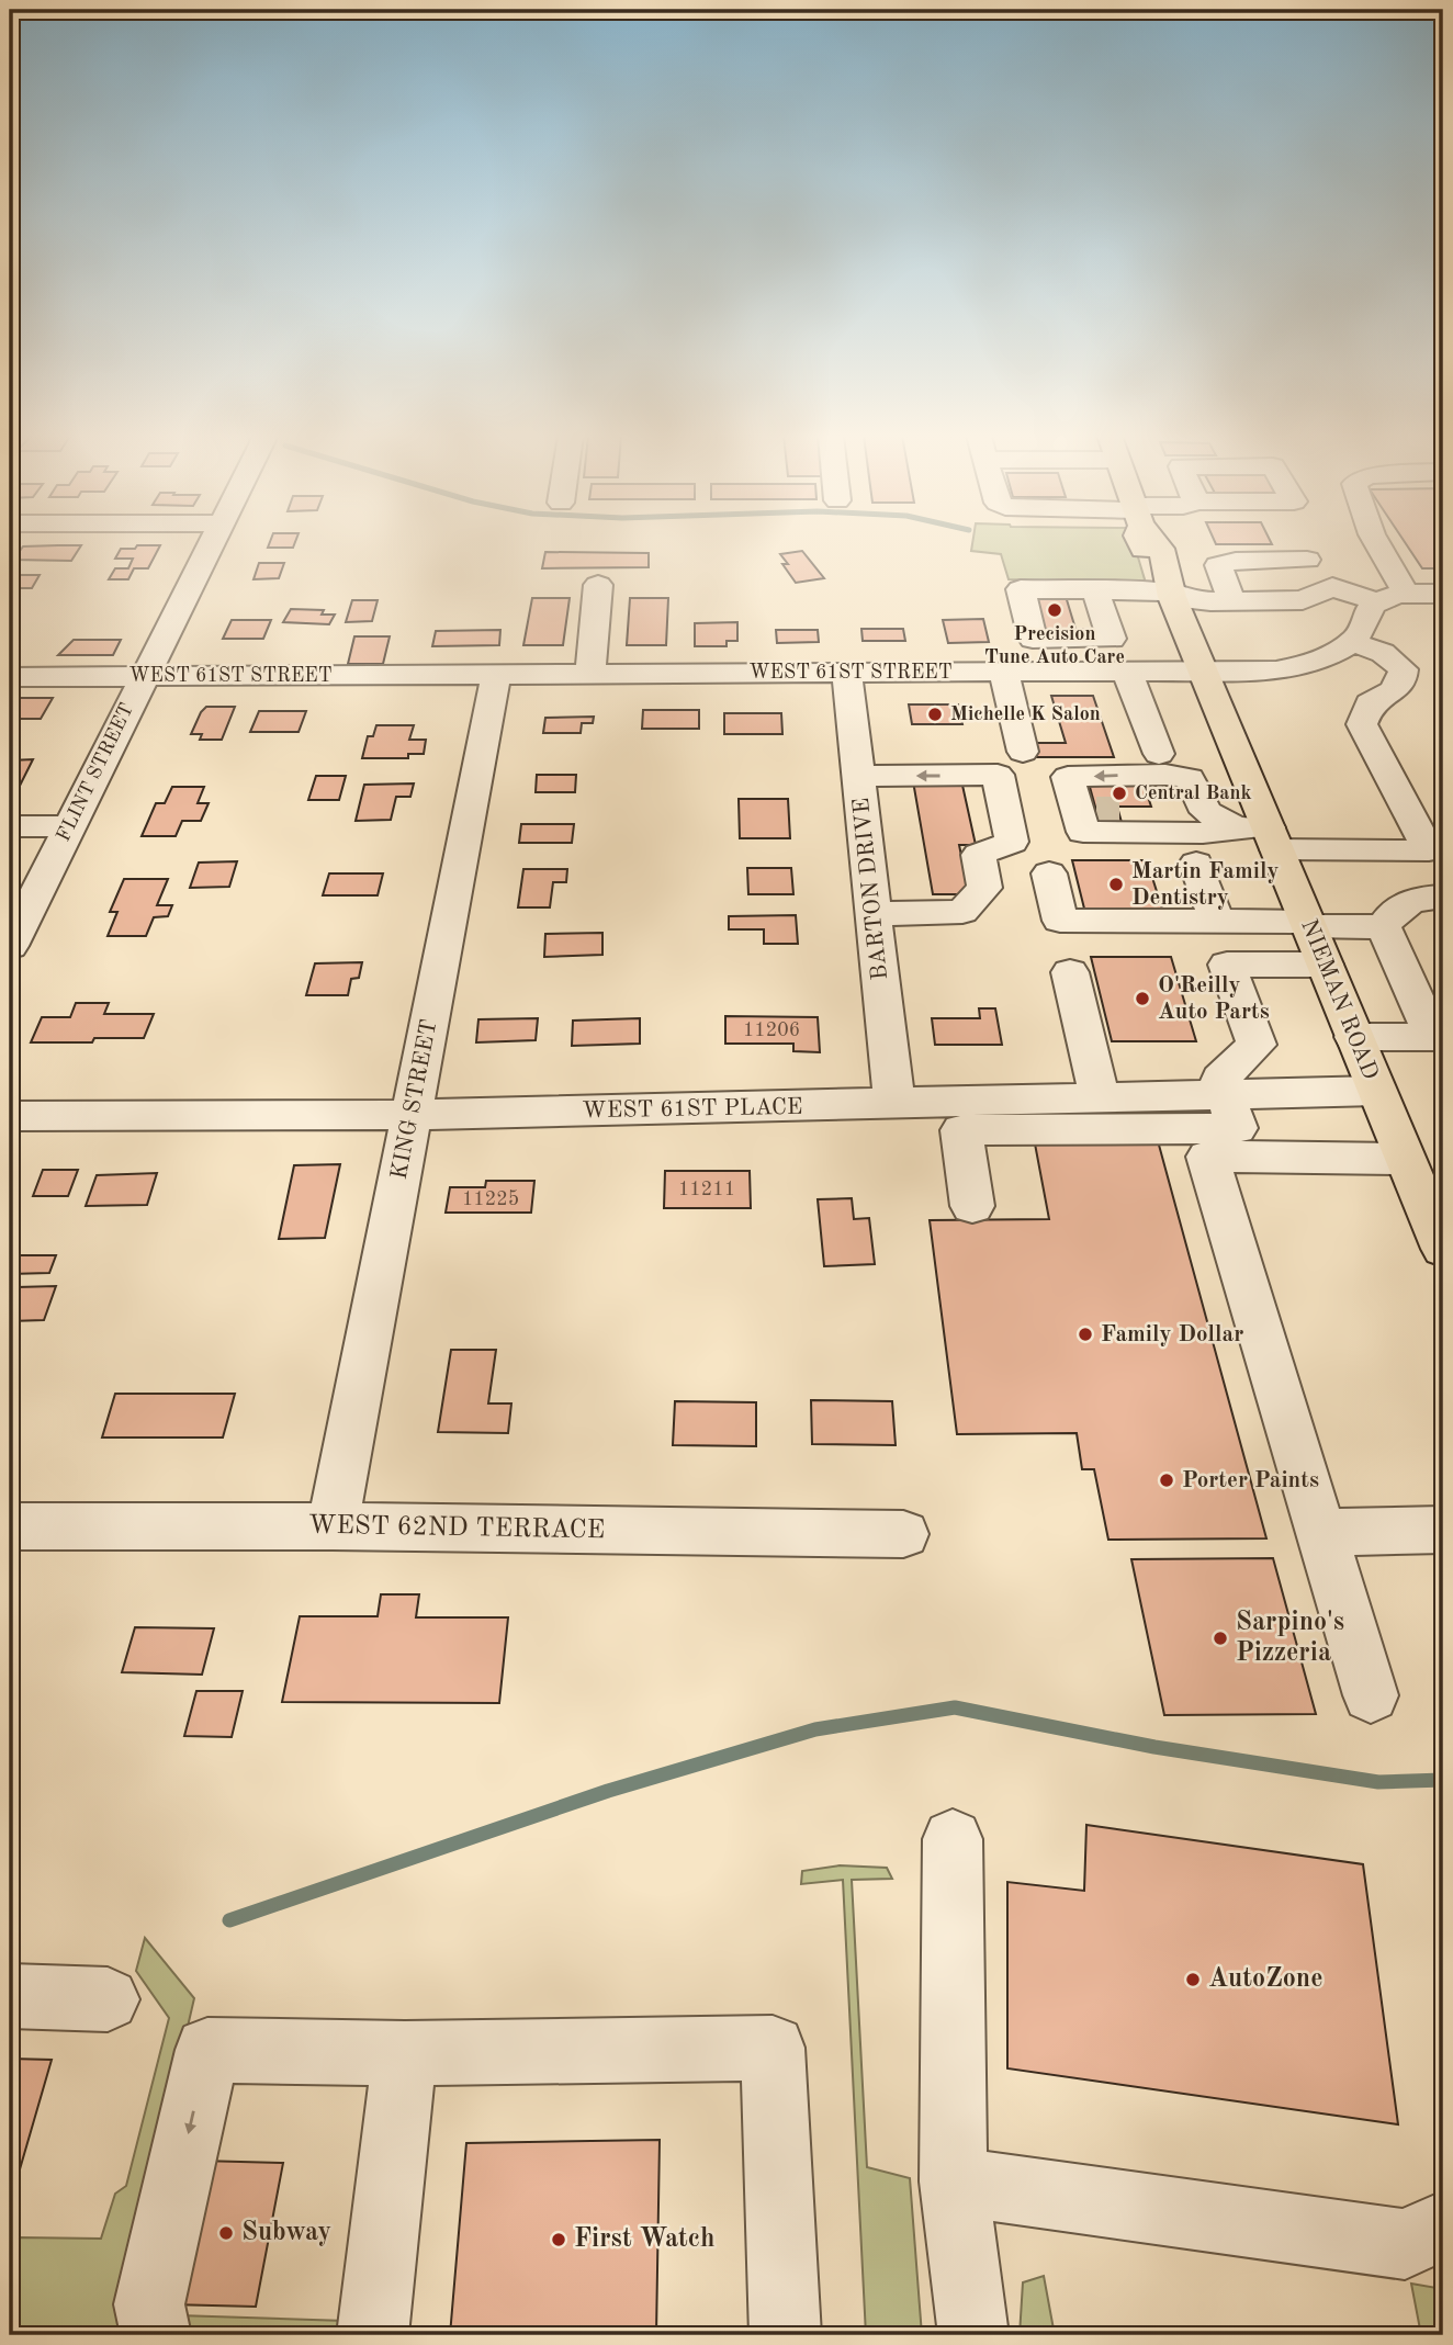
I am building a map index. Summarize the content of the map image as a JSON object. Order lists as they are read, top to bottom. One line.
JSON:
{"streets":{"main road":["NIEMAN ROAD"],"street":["WEST 61ST STREET","FLINT STREET","BARTON DRIVE","KING STREET","WEST 61ST PLACE","WEST 62ND TERRACE"]},"crossings":[["WEST 61ST STREET","FLINT STREET"],["WEST 61ST STREET","BARTON DRIVE"],["WEST 61ST STREET","NIEMAN ROAD"],["WEST 61ST STREET","KING STREET"],["BARTON DRIVE","WEST 61ST PLACE"],["NIEMAN ROAD","WEST 61ST PLACE"],["KING STREET","WEST 61ST PLACE"],["KING STREET","WEST 62ND TERRACE"]],"places":["Precision Tune Auto Care","Michelle K Salon","Central Bank","Martin Family Dentistry","O'Reilly Auto Parts","Family Dollar","Porter Paints","Sarpino's Pizzeria","AutoZone","Subway","First Watch"],"house_numbers":["11206","11211","11225"]}
